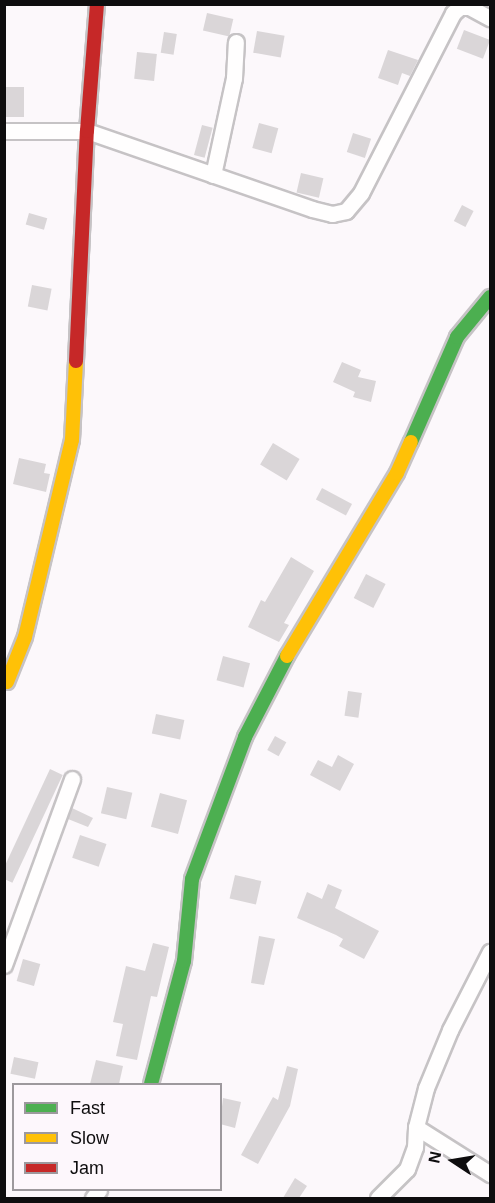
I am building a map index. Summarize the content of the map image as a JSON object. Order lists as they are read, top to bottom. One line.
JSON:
{"legend":["Fast","Slow","Jam"],"north":"left"}
